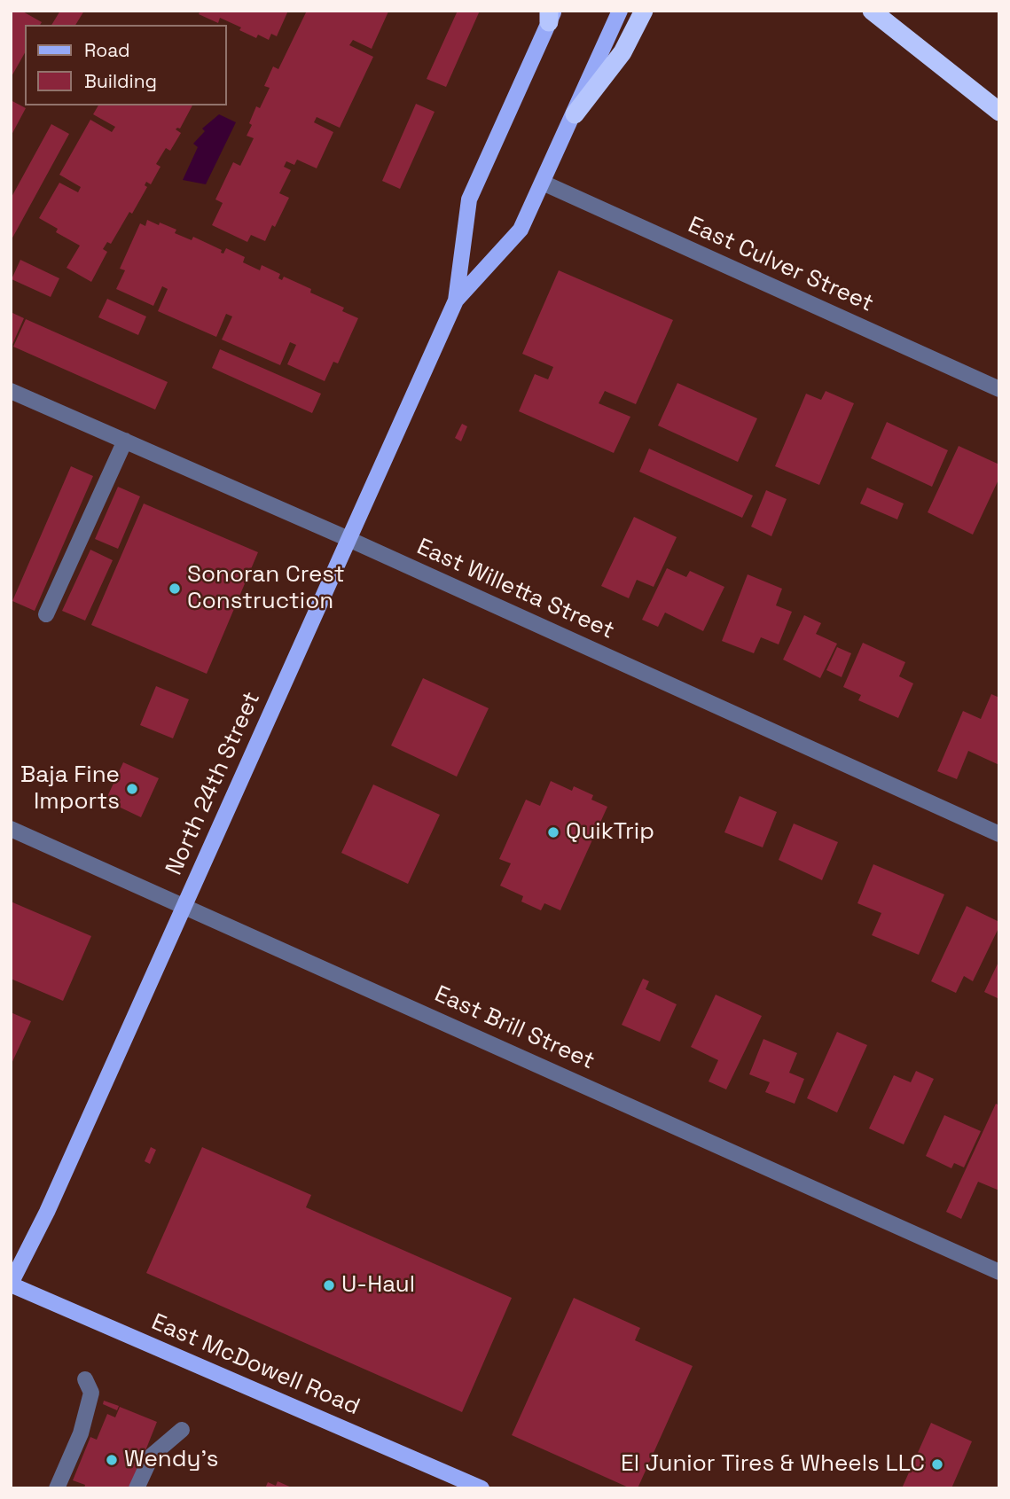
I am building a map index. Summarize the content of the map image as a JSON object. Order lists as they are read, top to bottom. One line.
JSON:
{"streets":{"main road":["North 24th Street","East McDowell Road"],"street":["East Culver Street","East Willetta Street","East Brill Street"]},"crossings":[["East Culver Street","North 24th Street"],["East Willetta Street","North 24th Street"],["North 24th Street","East Brill Street"],["North 24th Street","East McDowell Road"]],"places":["Sonoran Crest Construction","Baja Fine Imports","QuikTrip","U-Haul","Wendy's","El Junior Tires & Wheels LLC"],"legend":["Road","Building"]}
